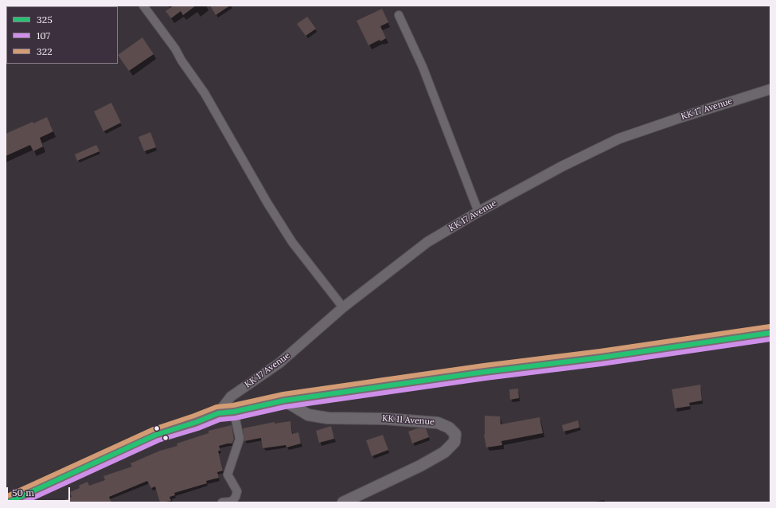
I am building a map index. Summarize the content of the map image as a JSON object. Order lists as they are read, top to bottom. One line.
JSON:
{"streets":{"main road":["KK 11 Avenue"],"street":["KK 17 Avenue"]},"lines":["transit line 322","transit line 325","transit line 107"],"legend":["325","107","322"],"scale_bar":"50 m"}
